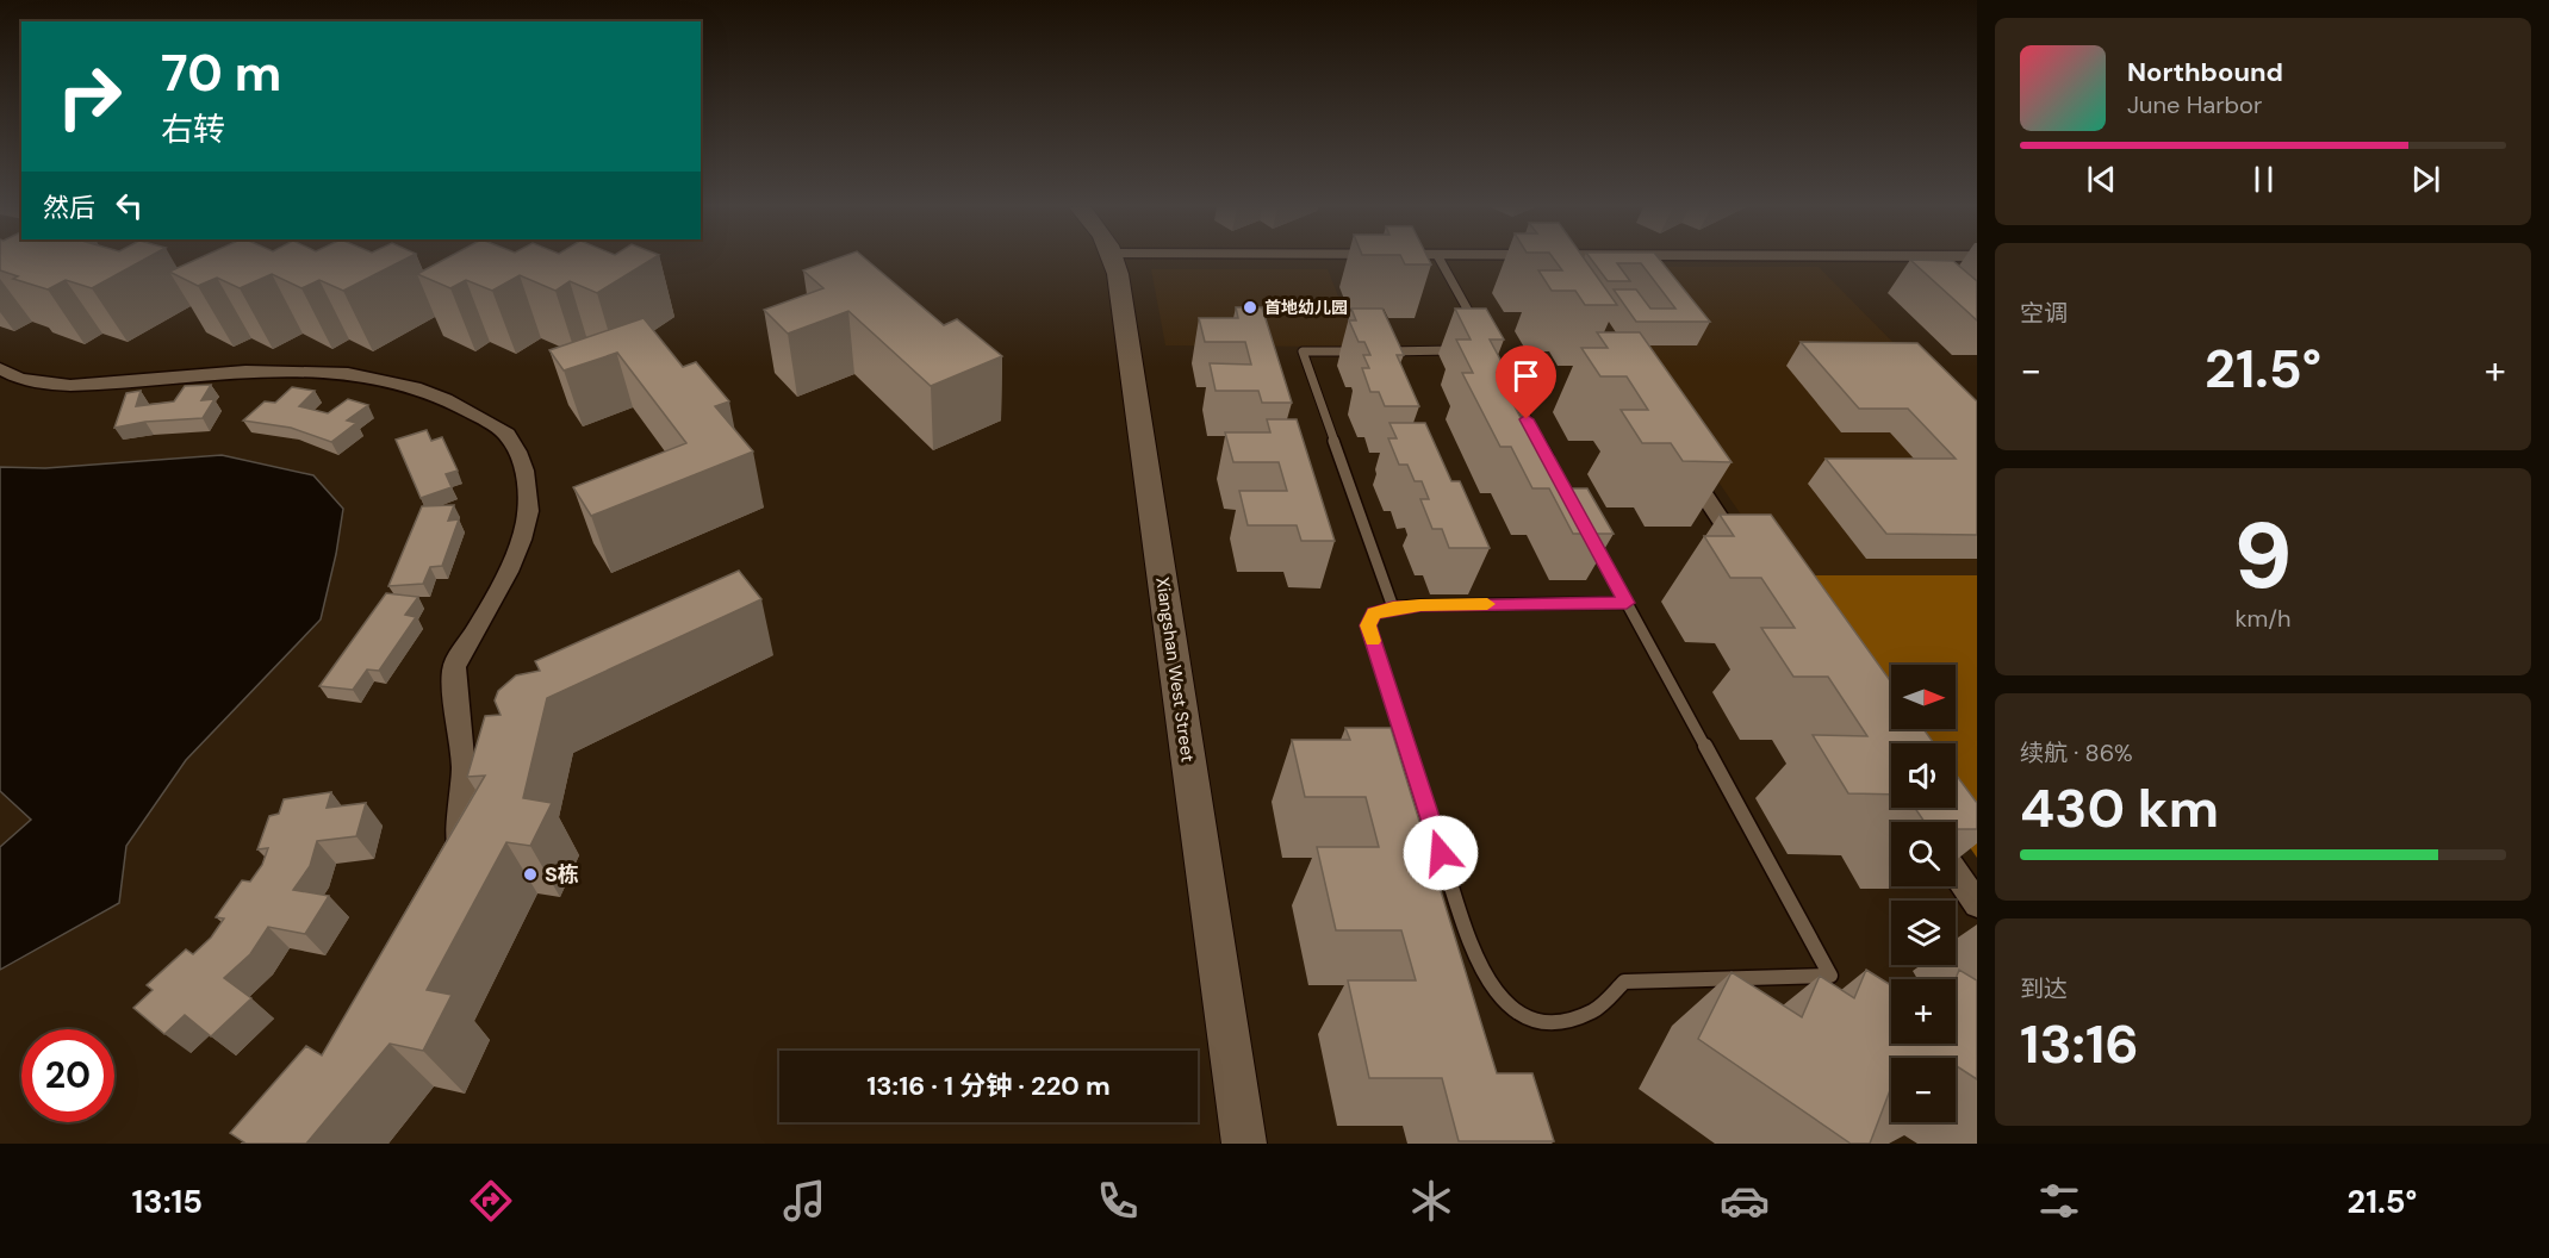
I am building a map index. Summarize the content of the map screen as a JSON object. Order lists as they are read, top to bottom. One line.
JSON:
{"streets":{"street":["Xiangshan West Street"]},"places":["首地幼儿园","S栋"],"north":"right","page":{"turn":["70 m","右转"],"song":["Northbound","June Harbor"],"then":"然后","tile":["空调",["9","km/h"],["续航 · 86%","430 km"],["到达","13:16"]],"heat":["−","21.5°","+"],"map_buttons":["+","−"],"limit":"20","trip":"13:16 · 1 分钟 · 220 m","tabs":["13:15","21.5°"]}}
